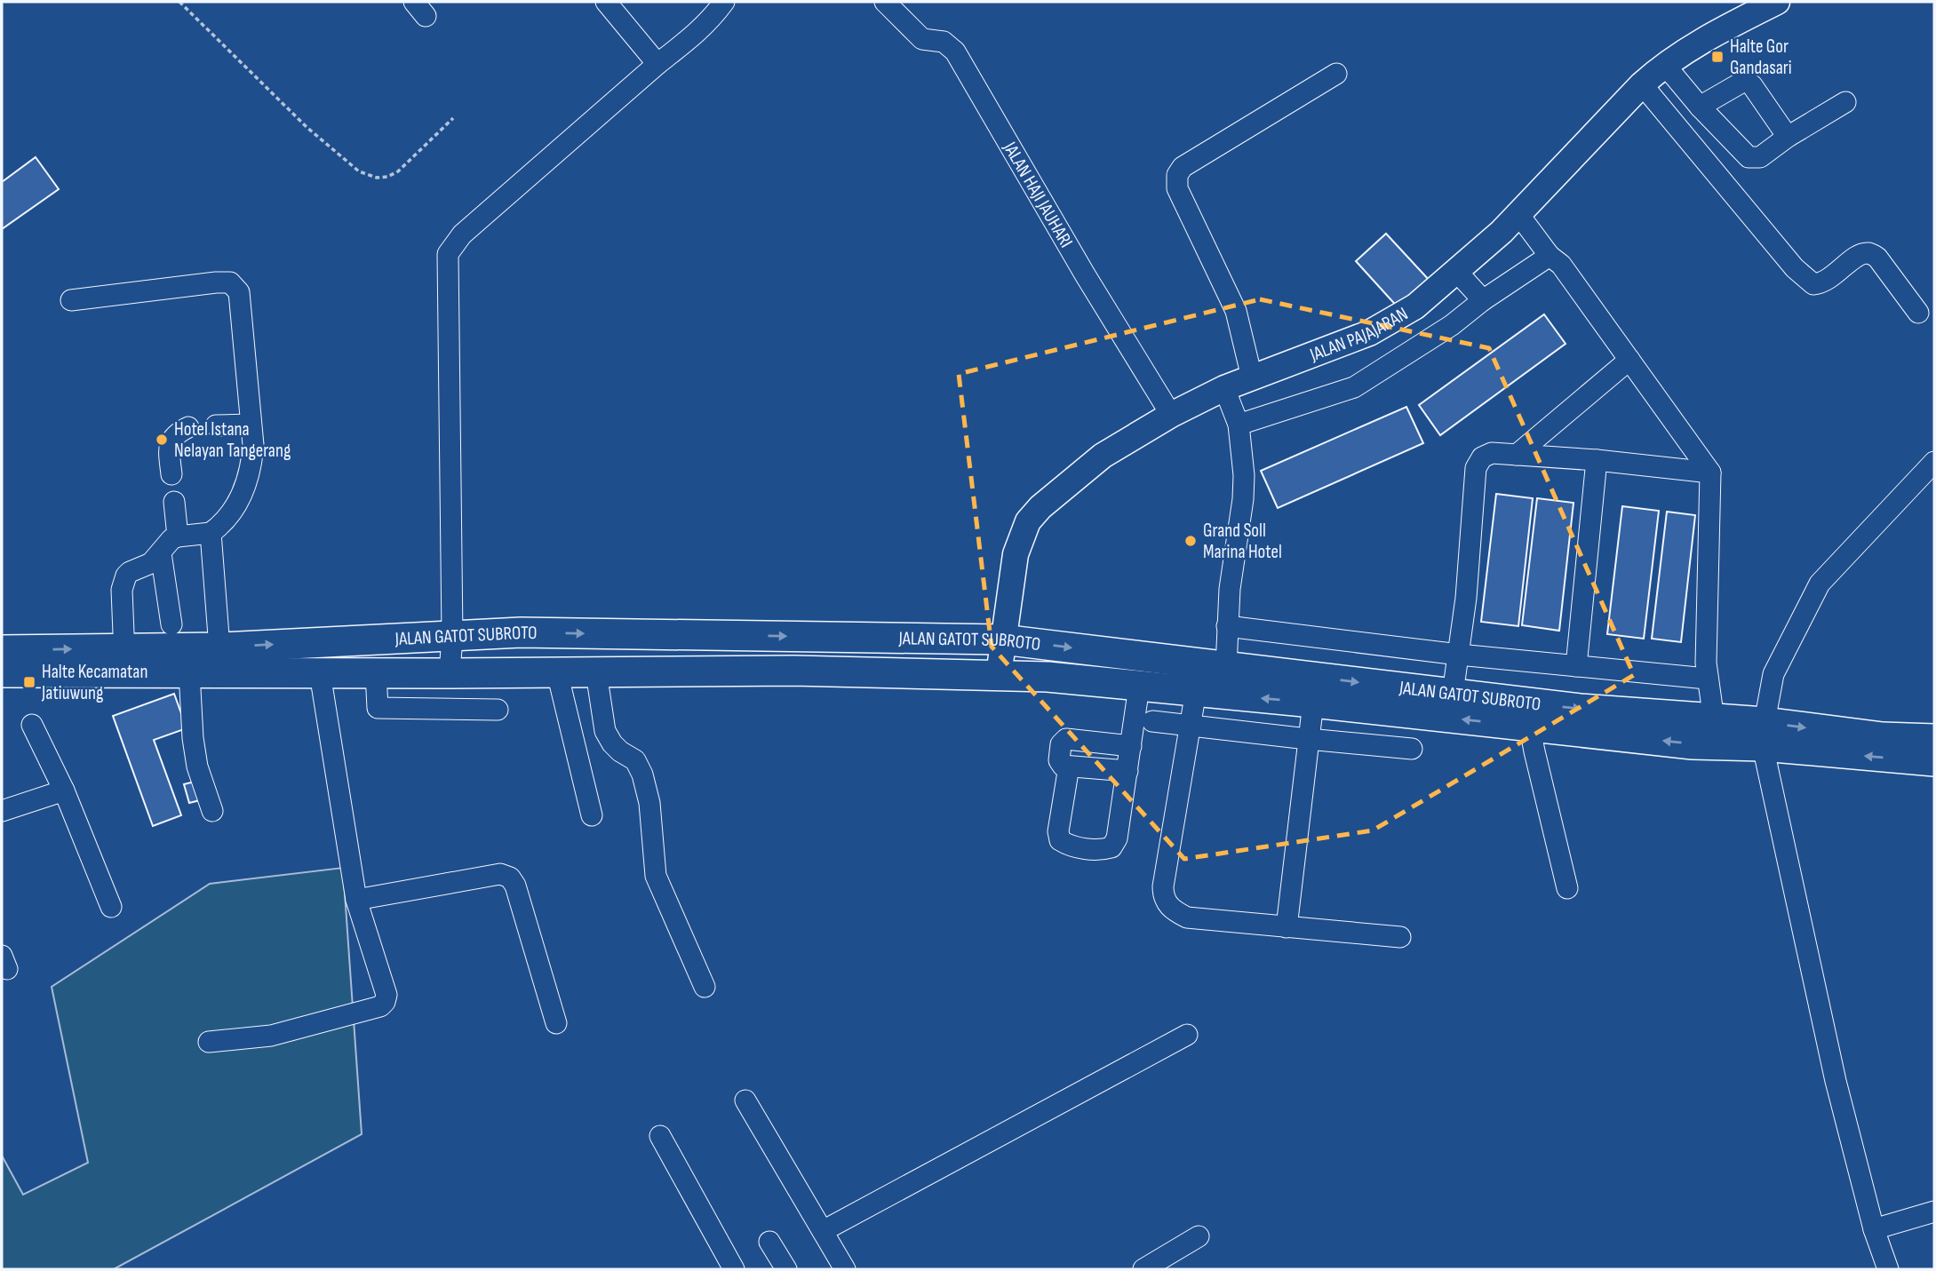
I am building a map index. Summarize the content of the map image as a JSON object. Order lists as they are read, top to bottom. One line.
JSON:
{"streets":{"highway":["JALAN GATOT SUBROTO"],"main road":["JALAN PAJAJARAN"],"street":["JALAN HAJI JAUHARI"]},"crossings":[["JALAN HAJI JAUHARI","JALAN PAJAJARAN"],["JALAN PAJAJARAN","JALAN GATOT SUBROTO"]],"places":{"transit":["Halte Gor Gandasari","Halte Kecamatan Jatiuwung"],"other":["Hotel Istana Nelayan Tangerang","Grand Soll Marina Hotel"]}}
